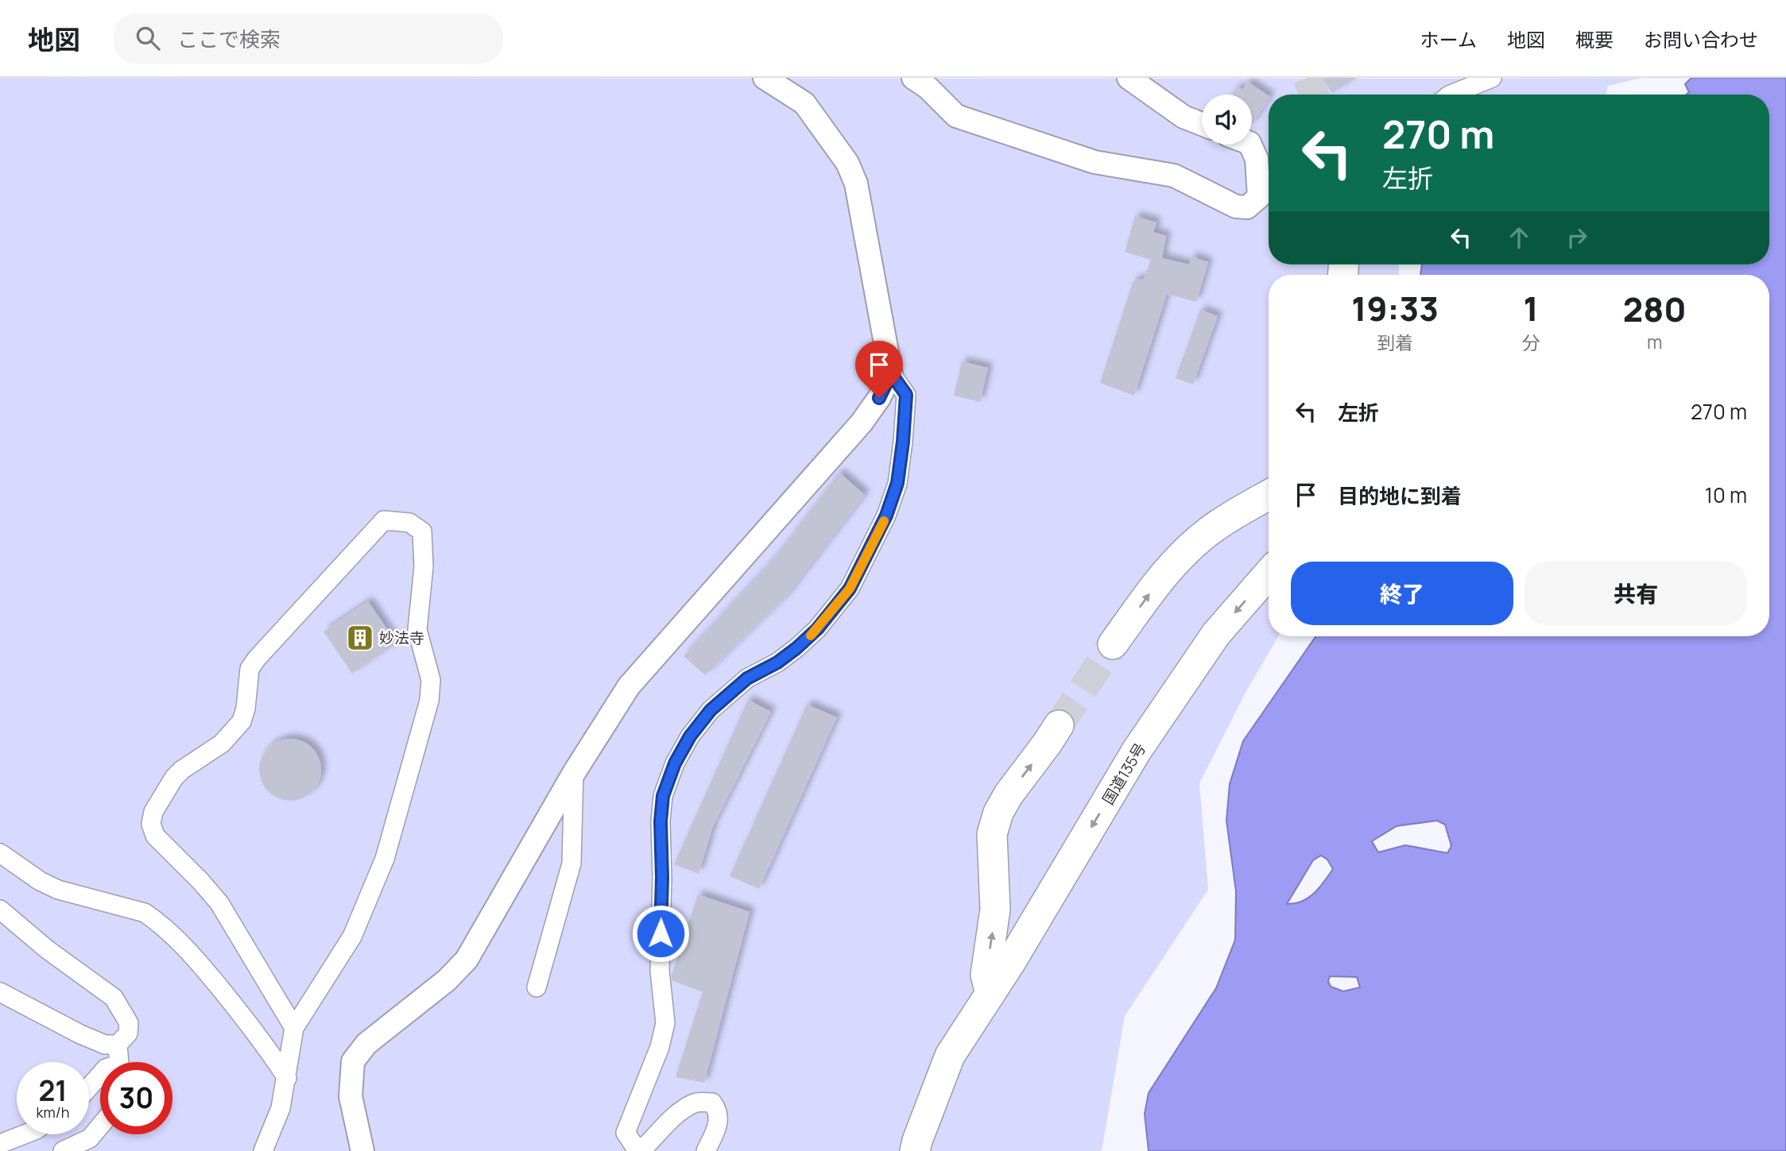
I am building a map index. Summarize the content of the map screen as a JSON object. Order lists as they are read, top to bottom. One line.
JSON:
{"streets":{"highway":["国道135号"]},"places":{"building":["妙法寺"]},"page":{"header":"地図","search":"ここで検索","nav":["ホーム","地図","概要","お問い合わせ"],"turn":["270 m","左折"],"eta":["19:33","到着","1","分","280","m"],"list":[{"name":"左折","value":"270 m"},{"name":"目的地に到着","value":"10 m"}],"buttons":["終了","共有"],"speed":"21 km/h","limit":"30"}}
